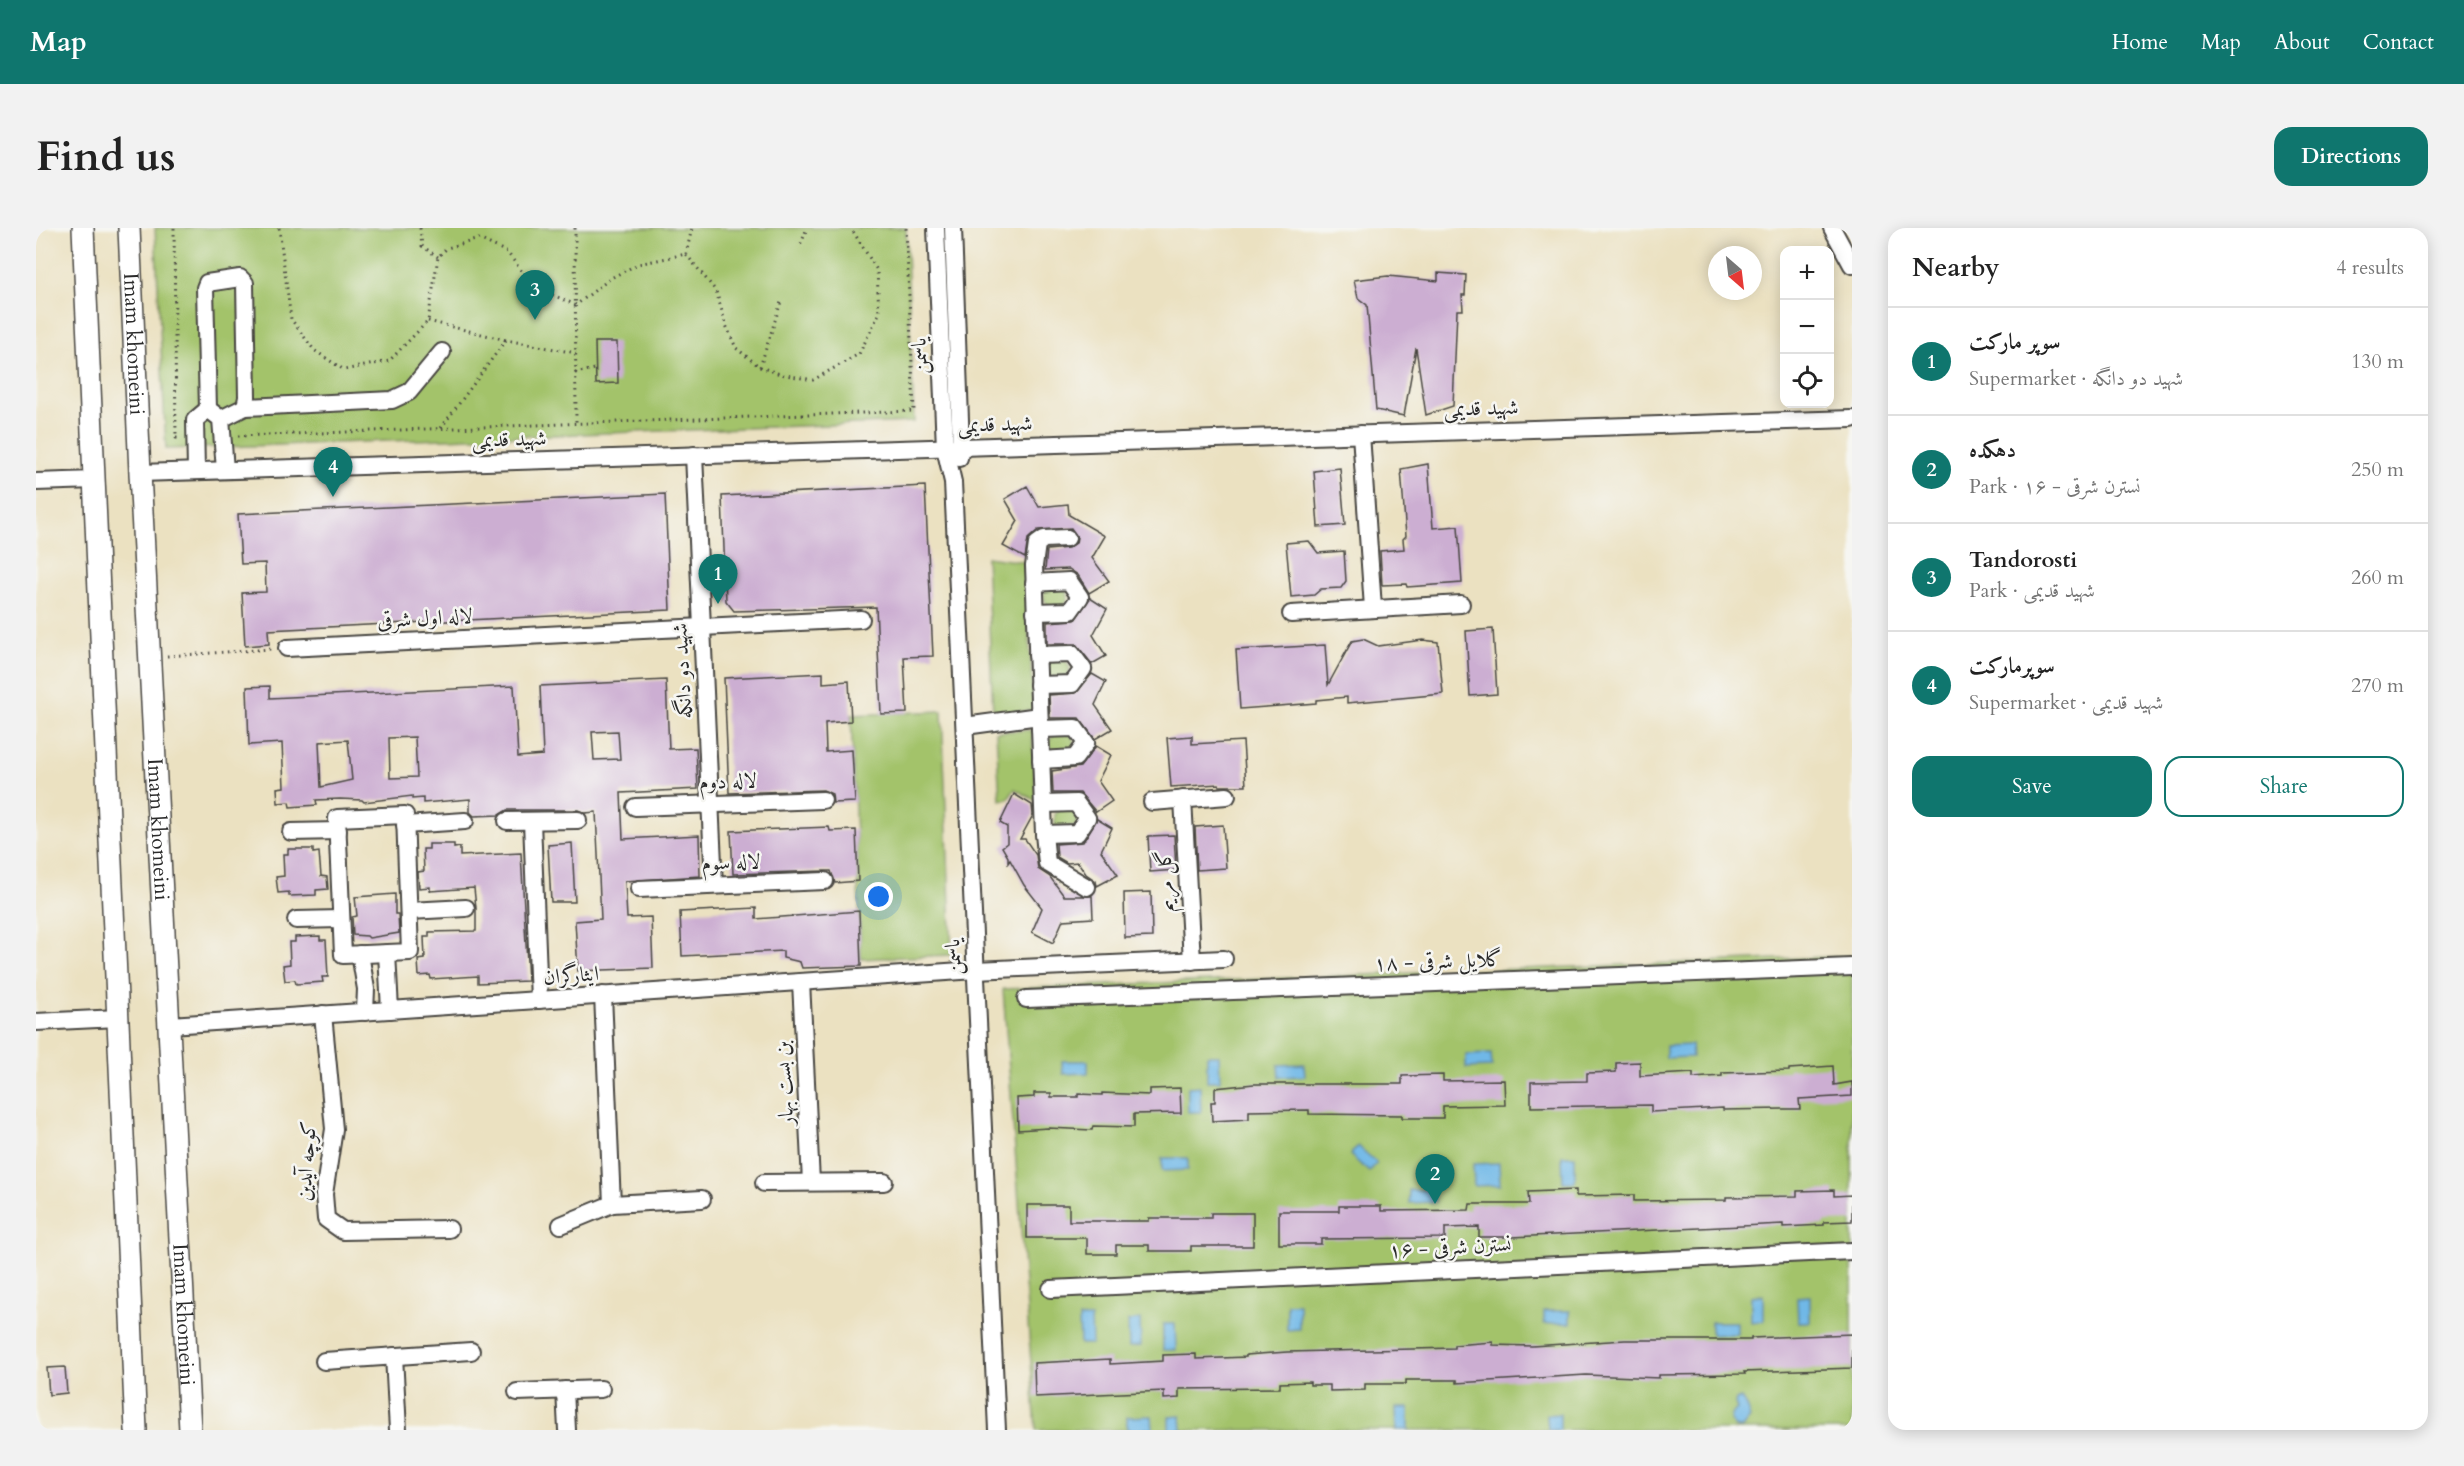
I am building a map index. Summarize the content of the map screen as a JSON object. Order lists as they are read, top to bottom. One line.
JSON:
{"streets":{"main road":["Imam khomeini"],"street":["یاسمن","شهید قدیمی","لاله اول شرقی","شهید دو دانگه","لاله دوم","لاله سوم","گل مریم","گلایل شرقی - ۱۸","ایثارگران","بن بست بهار","کوچه آیدین","نسترن شرقی - ۱۶"]},"crossings":[["Imam khomeini","شهید قدیمی"],["Imam khomeini","ایثارگران"],["یاسمن","شهید قدیمی"],["یاسمن","ایثارگران"],["شهید قدیمی","شهید دو دانگه"],["لاله اول شرقی","شهید دو دانگه"],["شهید دو دانگه","لاله دوم"],["شهید دو دانگه","لاله سوم"],["گل مریم","ایثارگران"],["ایثارگران","بن بست بهار"],["ایثارگران","کوچه آیدین"]],"north":"bottom right","page":{"header":"Map","nav":["Home","Map","About","Contact"],"buttons":["Directions",["Save","Share"]],"title":"Find us","heading":["Nearby","4 results"],"map_buttons":["+","−"],"pins":["3","4","1","2"],"list":[{"mark":"1","name":"سوپر مارکت","note":"Supermarket · شهید دو دانگه","value":"130 m"},{"mark":"2","name":"دهکده","note":"Park · نسترن شرقی - ۱۶","value":"250 m"},{"mark":"3","name":"Tandorosti","note":"Park · شهید قدیمی","value":"260 m"},{"mark":"4","name":"سوپرمارکت","note":"Supermarket · شهید قدیمی","value":"270 m"}]}}
